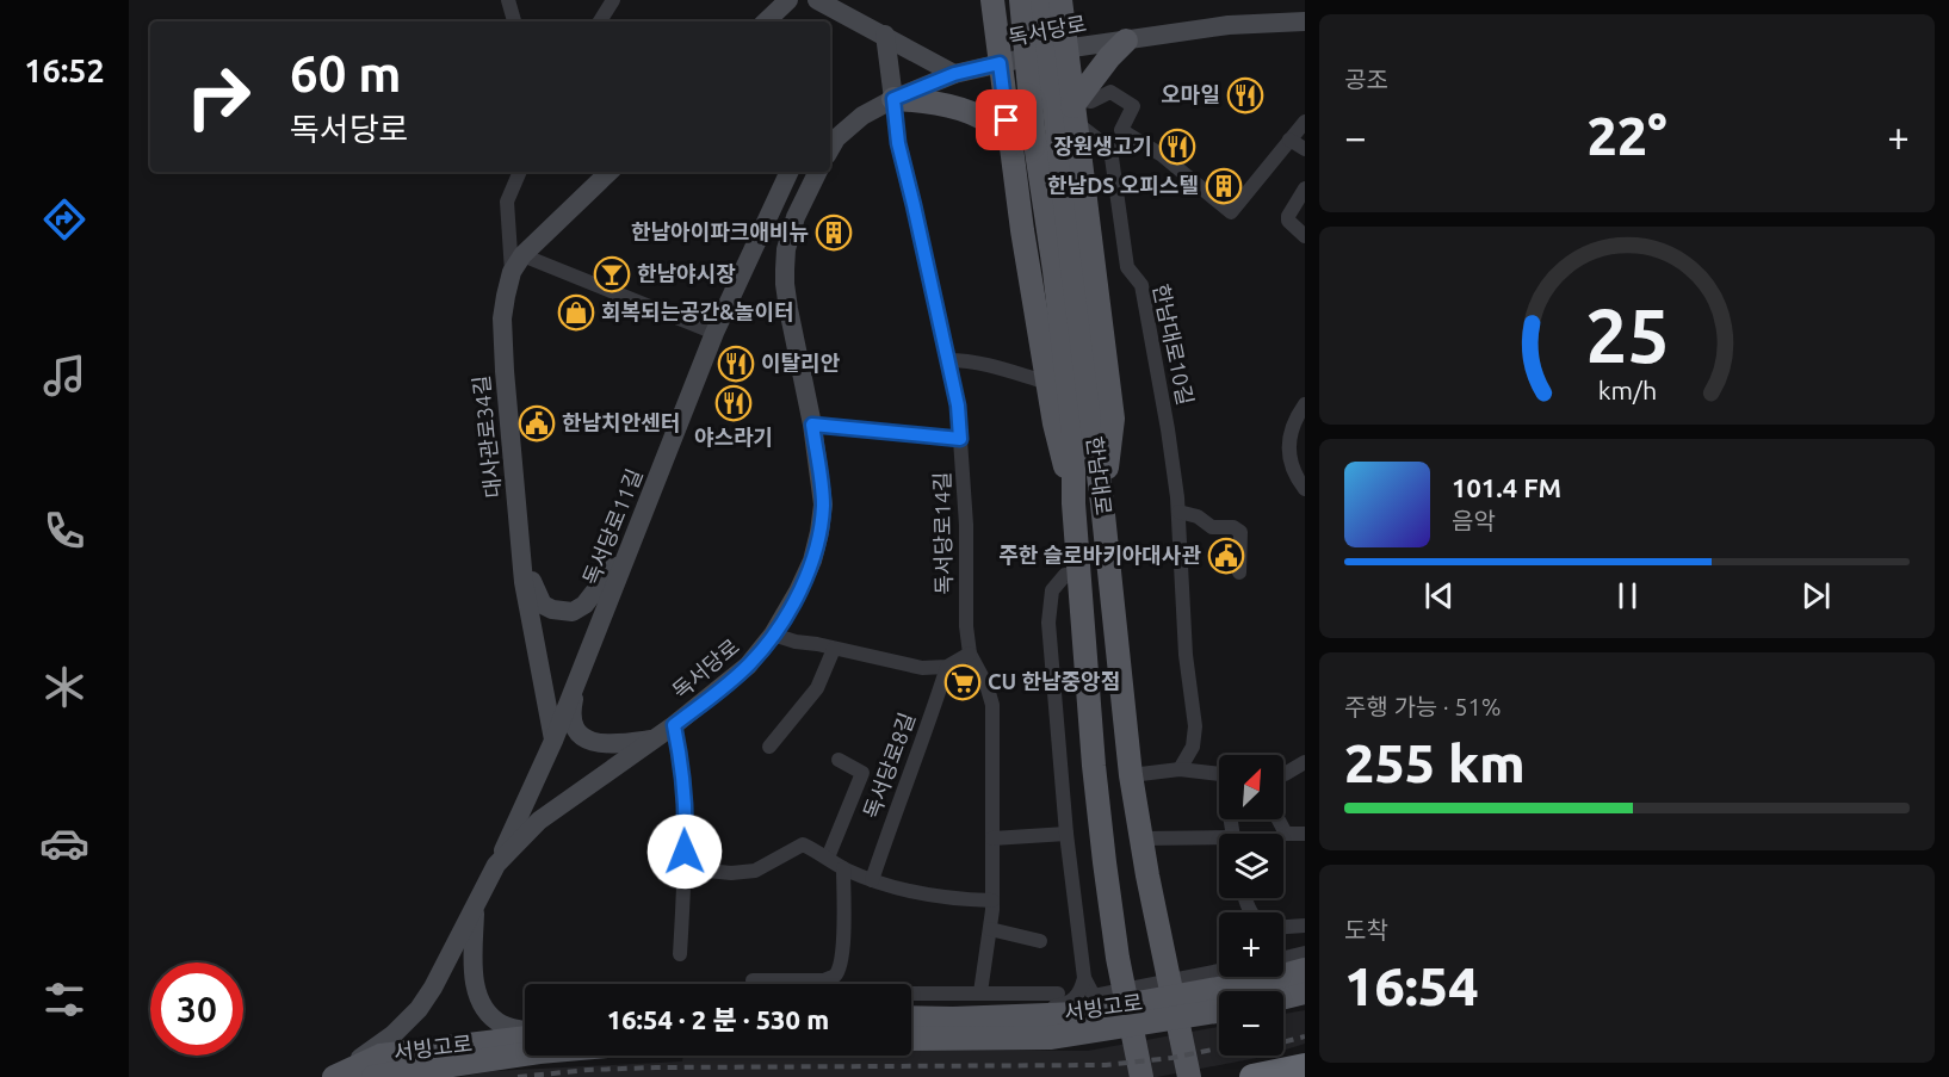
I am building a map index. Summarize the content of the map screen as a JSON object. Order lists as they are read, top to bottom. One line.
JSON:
{"streets":{"main road":["독서당로","대사관로34길","한남대로","독서당로11길","서빙고로"],"street":["한남대로10길","독서당로14길","독서당로8길"]},"crossings":[["독서당로","독서당로11길"],["독서당로","독서당로14길"],["독서당로","서빙고로"],["대사관로34길","독서당로11길"]],"places":{"restaurant":["오마일","장원생고기","이탈리안","야스라기"],"building":["한남DS 오피스텔","한남아이파크애비뉴"],"bar":["한남야시장"],"shop":["회복되는공간&놀이터"],"public building":["한남치안센터","주한 슬로바키아대사관"],"supermarket":["CU 한남중앙점"]},"north":"top right","page":{"tabs":"16:52","tile":["공조",["주행 가능 · 51%","255 km"],["도착","16:54"]],"turn":["60 m","독서당로"],"heat":["−","22°","+"],"song":["101.4 FM","음악"],"map_buttons":["+","−"],"limit":"30","trip":"16:54 · 2 분 · 530 m","gauge":["25","km/h"]}}
